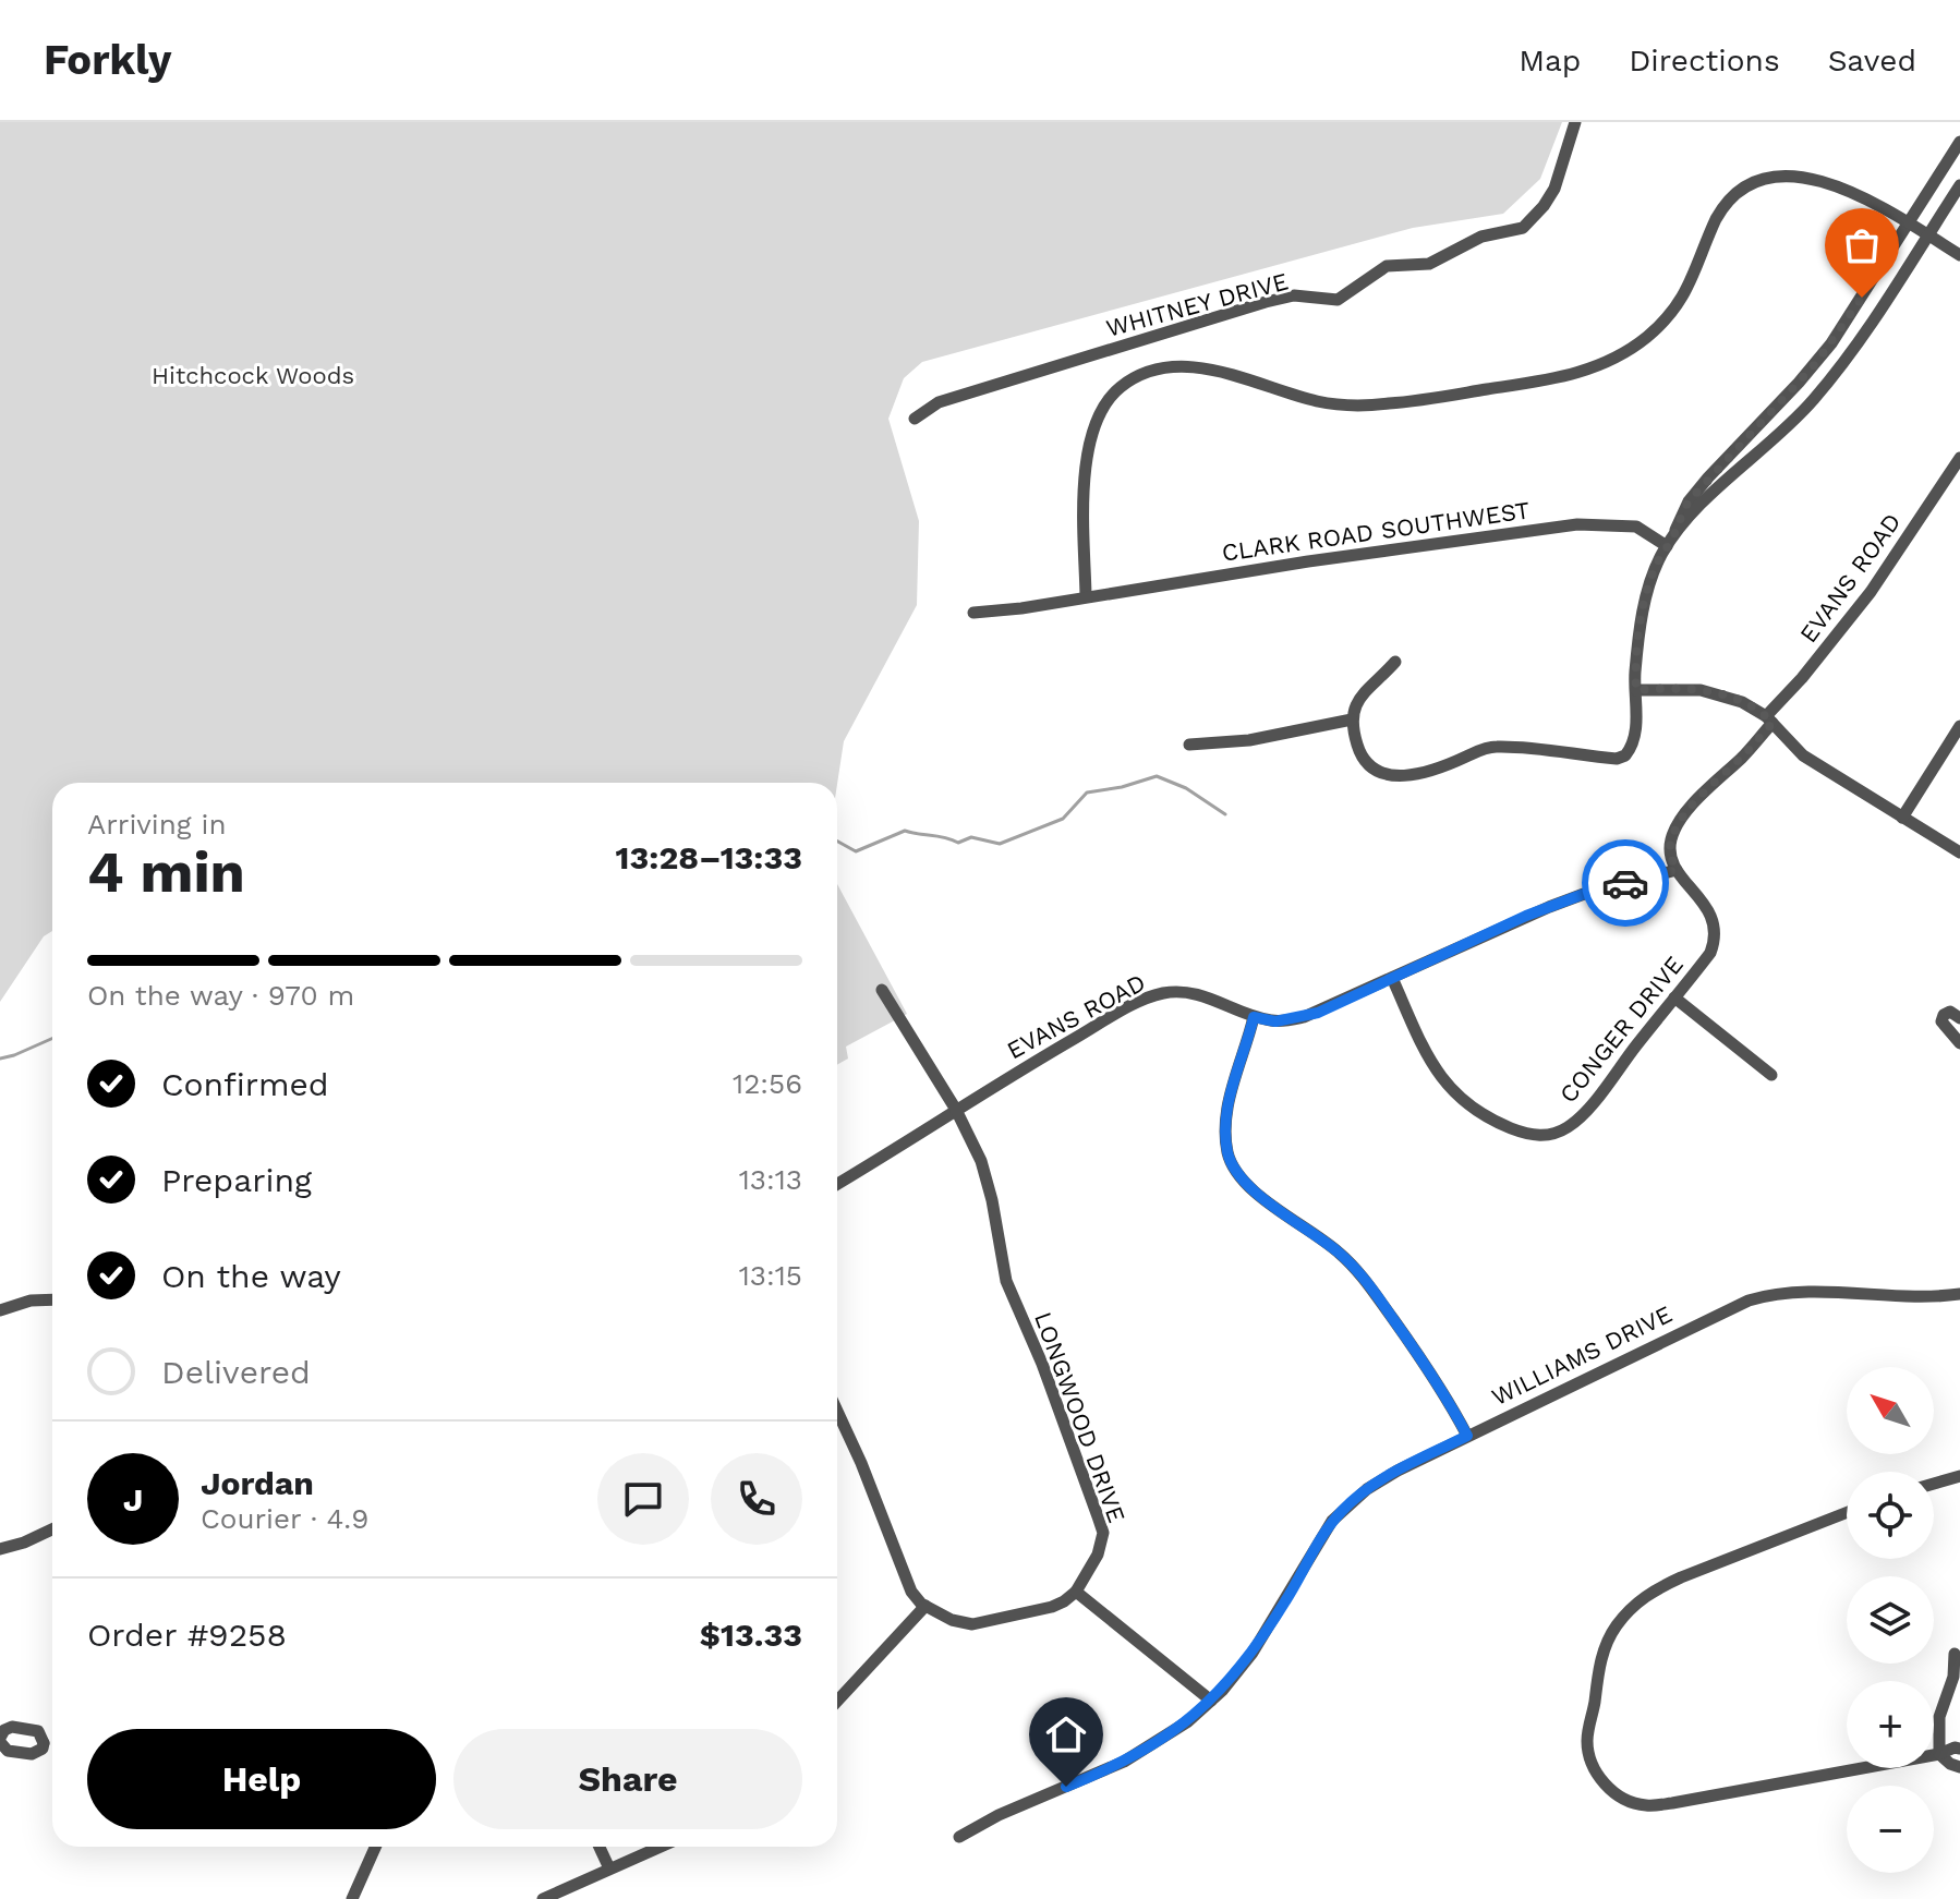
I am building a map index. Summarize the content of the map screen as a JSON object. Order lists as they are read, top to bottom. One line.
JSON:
{"streets":{"street":["WHITNEY DRIVE","CLARK ROAD SOUTHWEST","EVANS ROAD","CONGER DRIVE","WILLIAMS DRIVE","LONGWOOD DRIVE"]},"crossings":[["EVANS ROAD","CONGER DRIVE"],["EVANS ROAD","LONGWOOD DRIVE"]],"parks":["Hitchcock Woods"],"north":"top left","page":{"header":"Forkly","nav":["Map","Directions","Saved"],"heading":["4 min","Arriving in","13:28–13:33"],"panel":["Jordan","Courier · 4.9","Order #9258","$13.33"],"bar":"On the way · 970 m","list":[["Confirmed","12:56"],["Preparing","13:13"],["On the way","13:15"],"Delivered"],"map_buttons":["+","−"],"round":"J","buttons":["Help","Share"]}}
